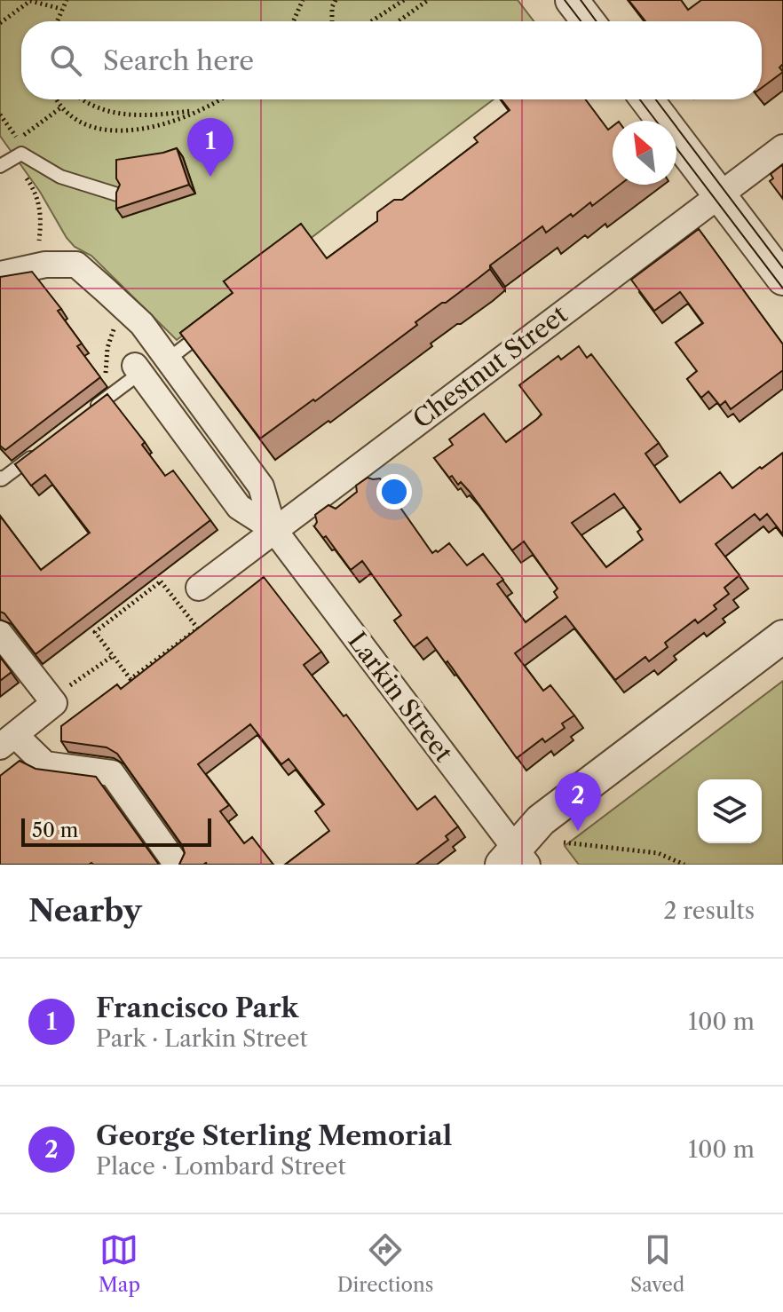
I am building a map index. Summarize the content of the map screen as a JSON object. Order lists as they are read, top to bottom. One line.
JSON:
{"streets":{"street":["Chestnut Street","Larkin Street"]},"crossings":[["Chestnut Street","Larkin Street"]],"scale_bar":"50 m","north":"top left","page":{"search":"Search here","pins":["1","2"],"scale":"50 m","heading":["Nearby","2 results"],"list":[{"mark":"1","name":"Francisco Park","note":"Park · Larkin Street","value":"100 m"},{"mark":"2","name":"George Sterling Memorial","note":"Place · Lombard Street","value":"100 m"}],"nav":["Map","Directions","Saved"]}}
